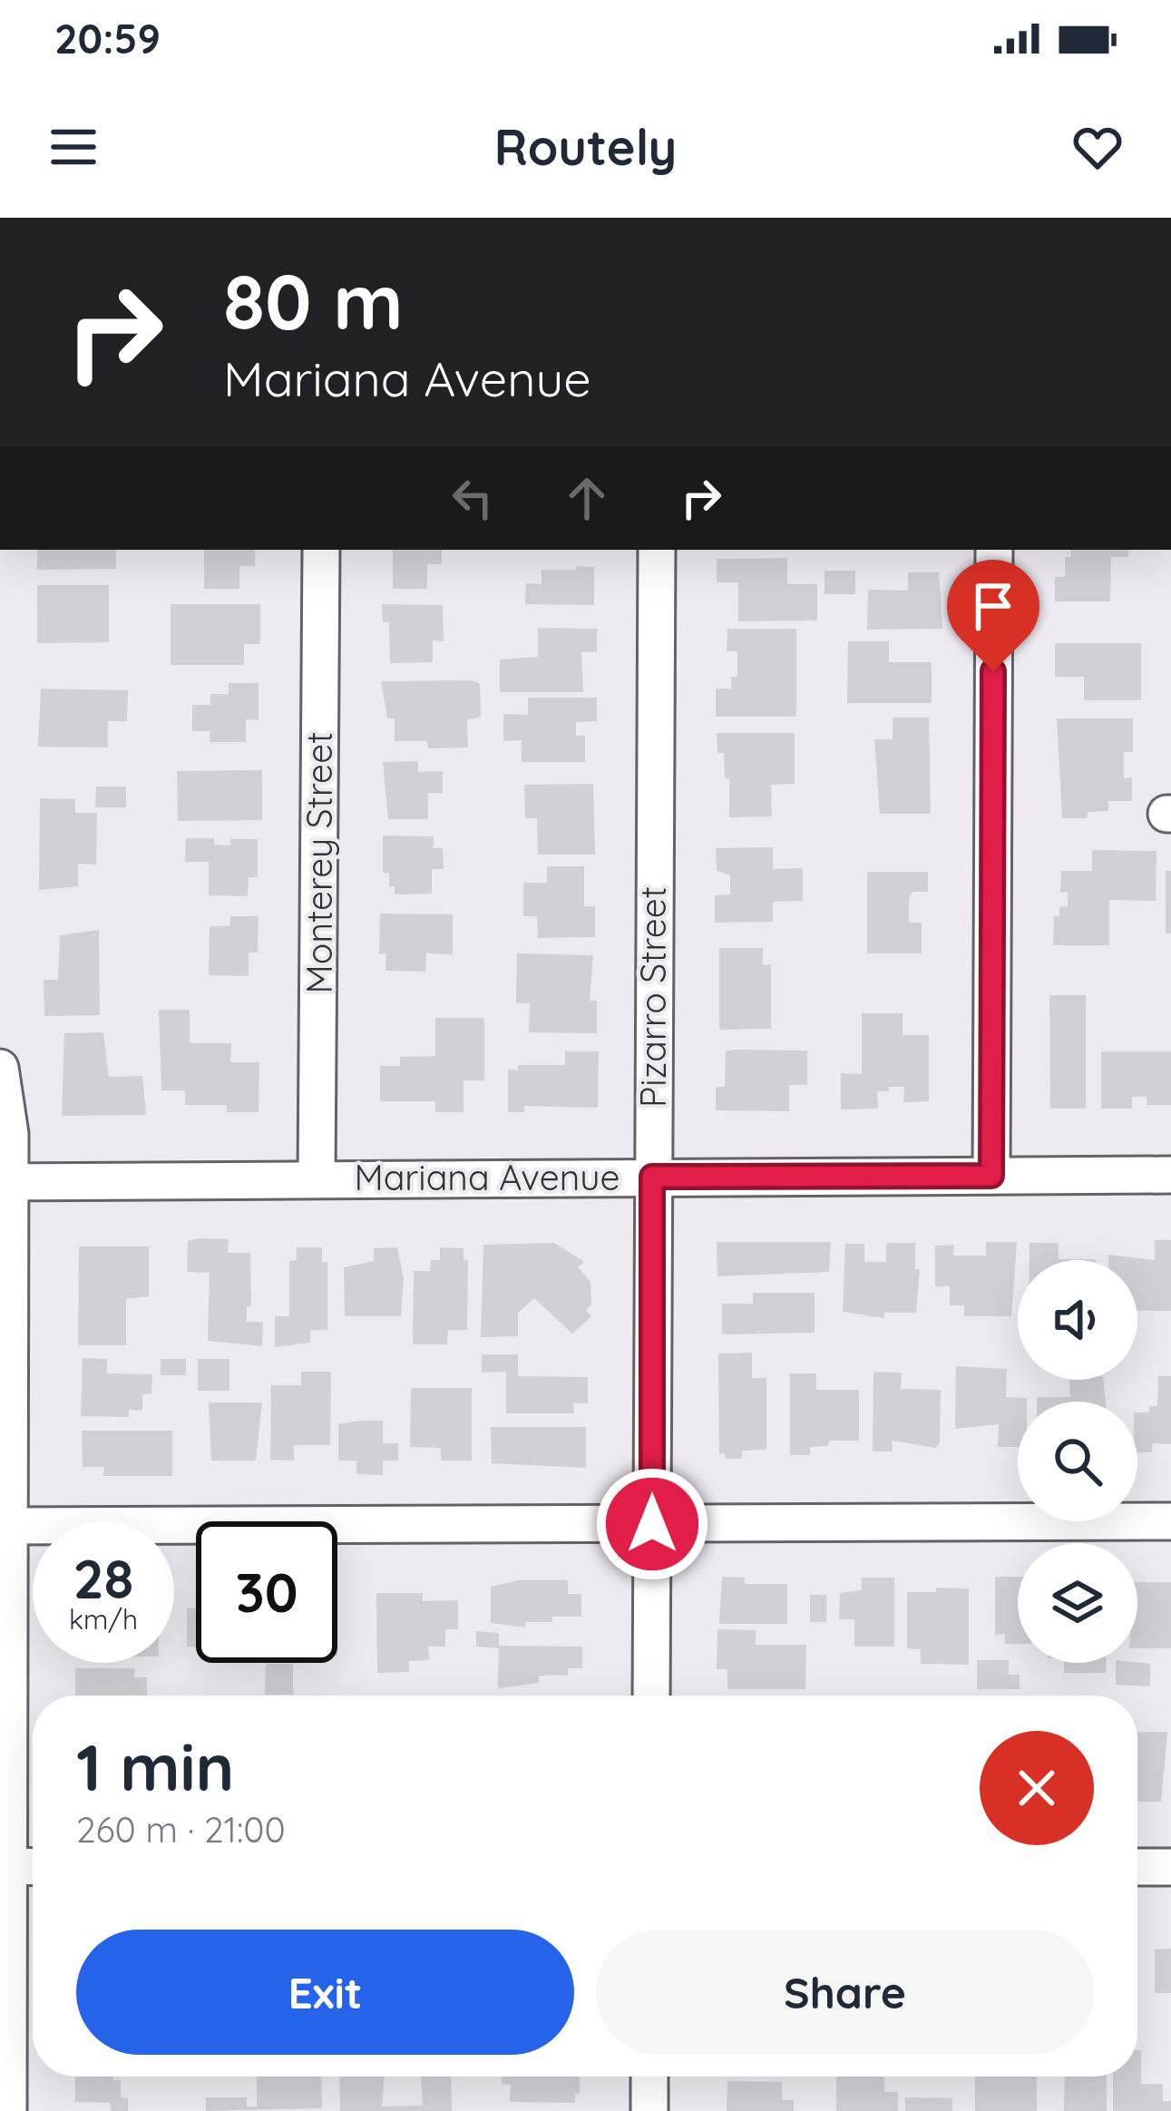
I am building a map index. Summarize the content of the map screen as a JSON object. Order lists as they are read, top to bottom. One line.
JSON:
{"streets":{"street":["Monterey Street","Pizarro Street","Mariana Avenue"]},"crossings":[["Monterey Street","Mariana Avenue"],["Pizarro Street","Mariana Avenue"]],"page":{"status":"20:59","header":"Routely","turn":["80 m","Mariana Avenue"],"speed":"28 km/h","limit":"30","heading":["1 min","260 m · 21:00"],"buttons":["Exit","Share"]}}
